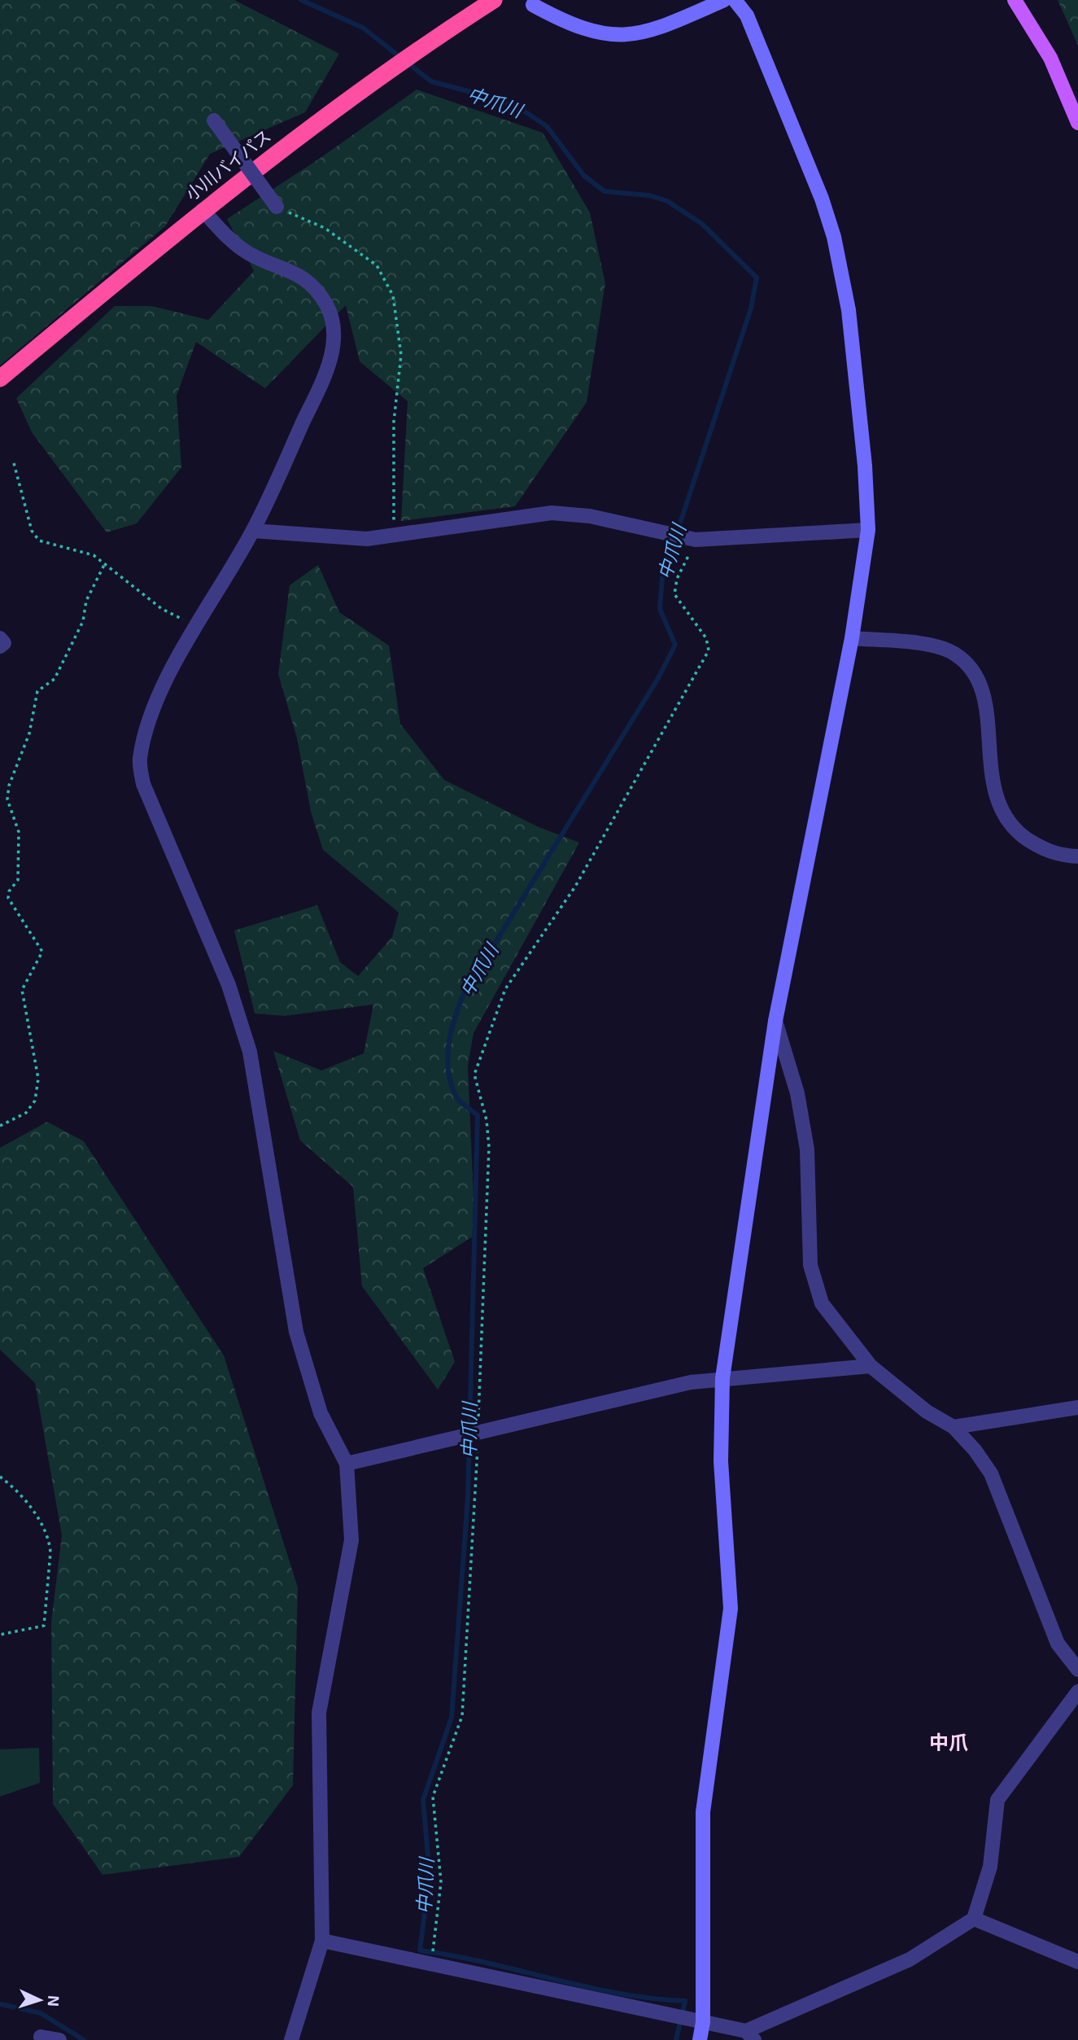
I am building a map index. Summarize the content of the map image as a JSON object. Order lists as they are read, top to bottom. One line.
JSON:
{"streets":{"highway":["小川バイパス"]},"districts":["中爪"],"water":["中爪川"],"north":"right"}
